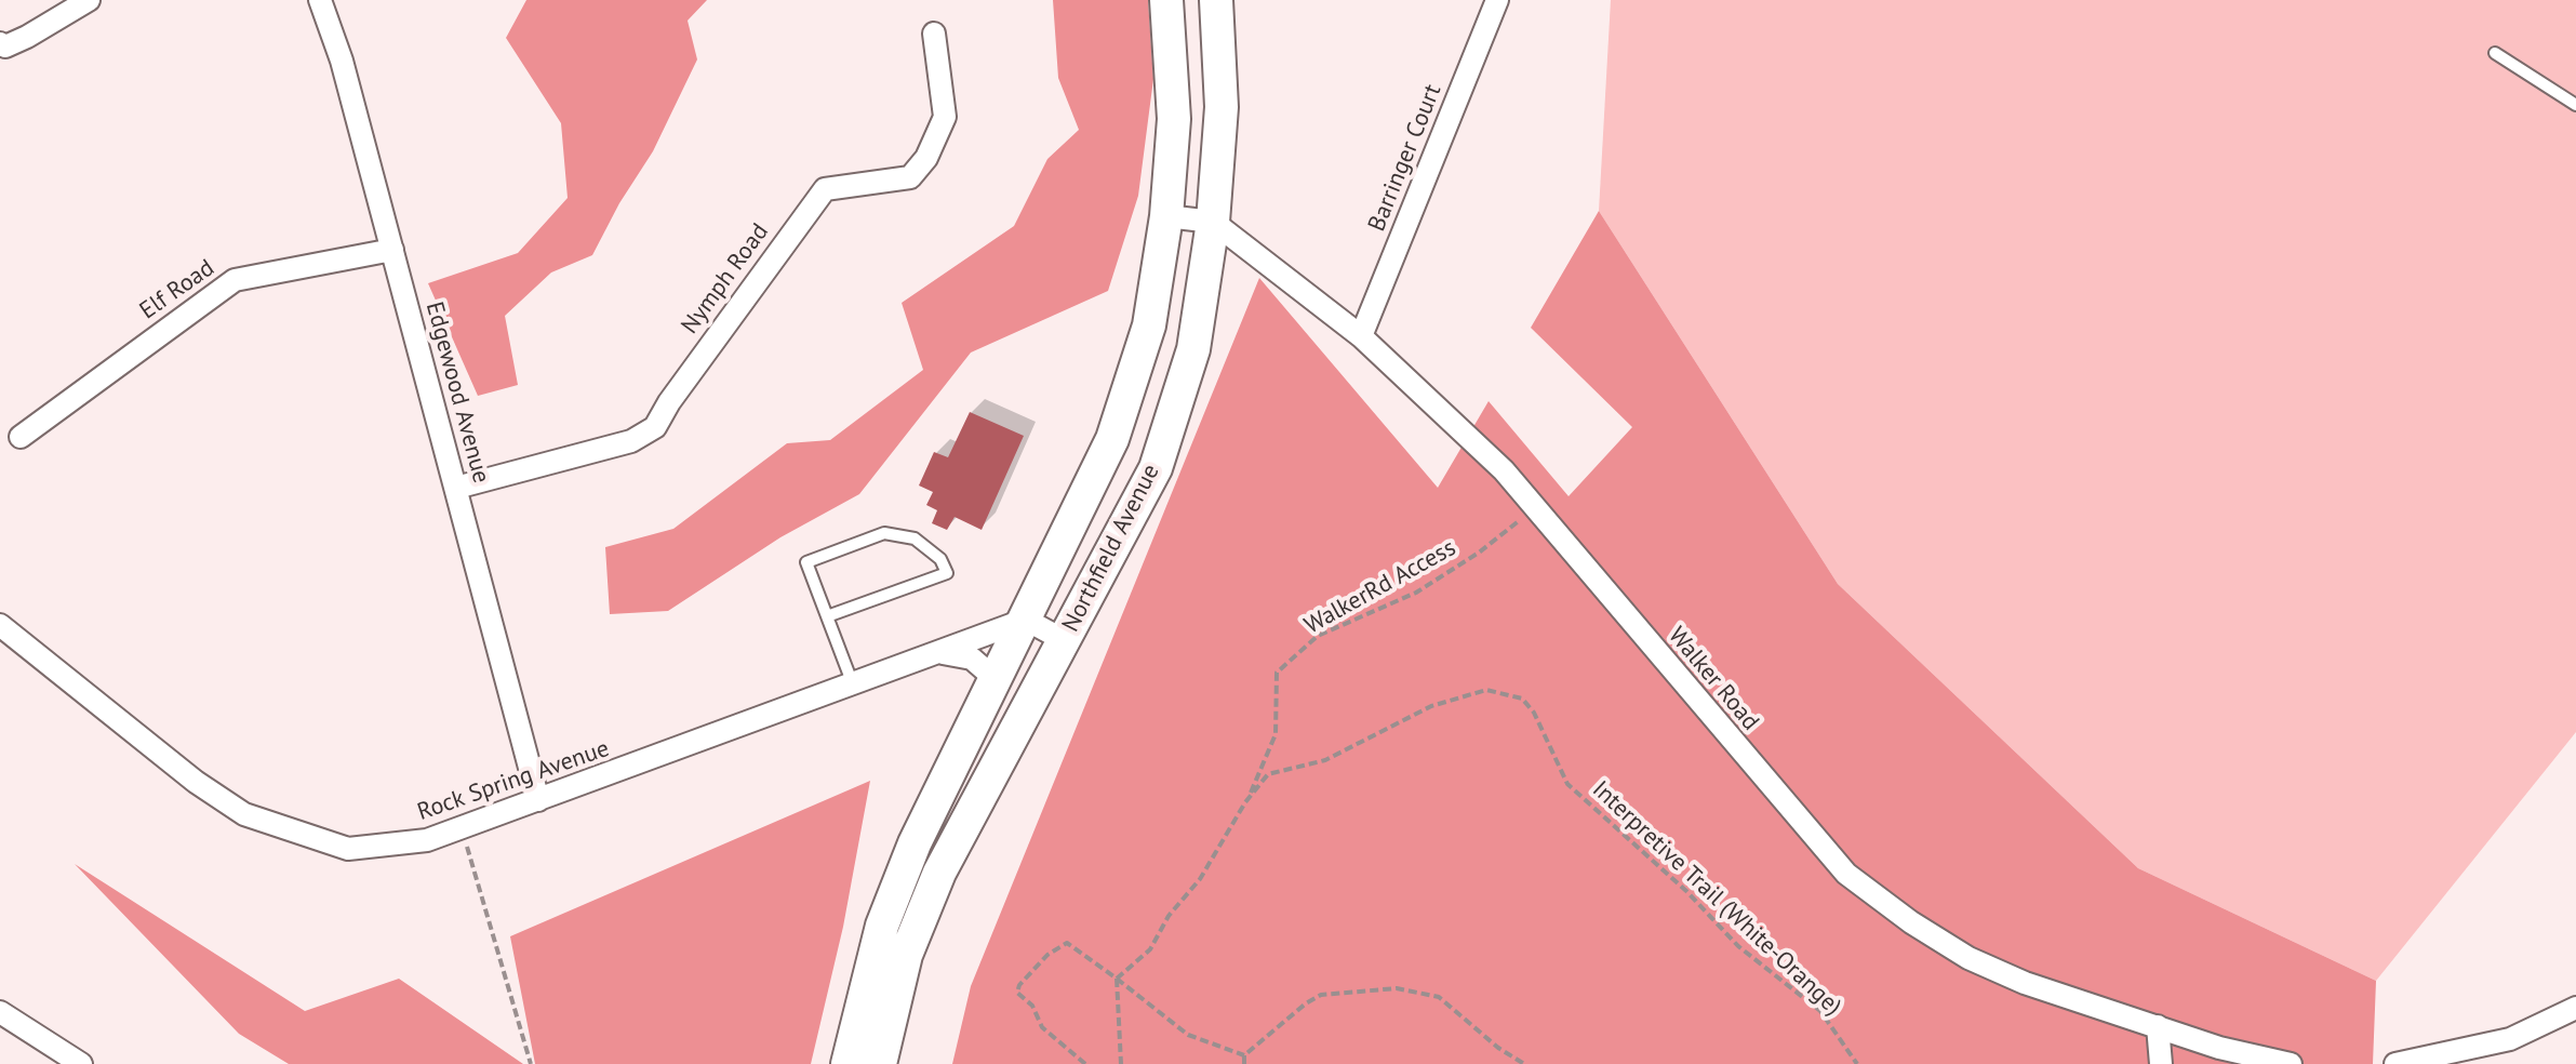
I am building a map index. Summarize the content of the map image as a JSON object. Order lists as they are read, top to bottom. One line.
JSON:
{"streets":{"main road":["Northfield Avenue"],"street":["Barringer Court","Nymph Road","Elf Road","Edgewood Avenue","Walker Road","Rock Spring Avenue"],"path":["WalkerRd Access","Interpretive Trail (White-Orange)"]},"crossings":[["Barringer Court","Walker Road"],["Nymph Road","Edgewood Avenue"],["Elf Road","Edgewood Avenue"],["Edgewood Avenue","Rock Spring Avenue"],["Northfield Avenue","Walker Road"],["Northfield Avenue","Rock Spring Avenue"],["WalkerRd Access","Interpretive Trail (White-Orange)"]]}
